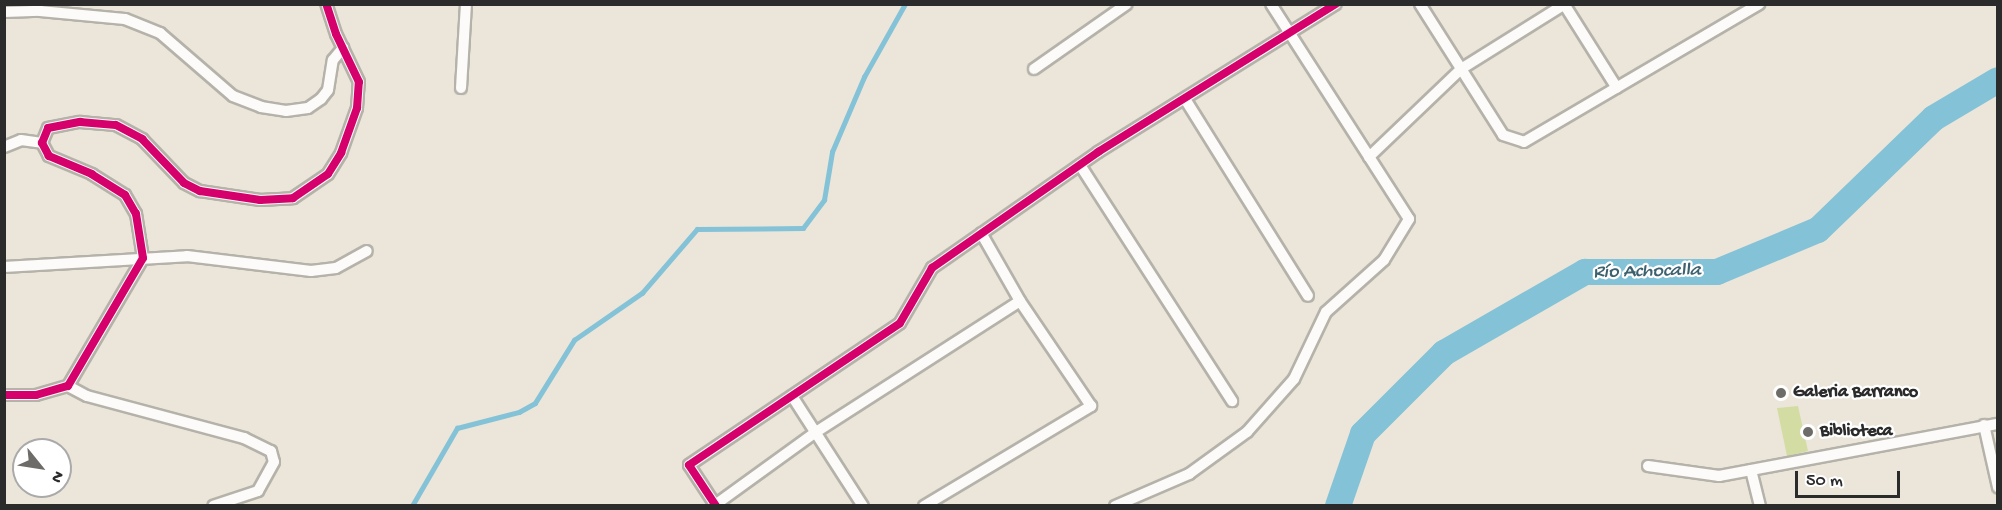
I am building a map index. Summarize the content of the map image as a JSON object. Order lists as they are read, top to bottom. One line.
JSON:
{"water":["Río Achocalla"],"places":["Galeria Barranco","Biblioteca"],"scale_bar":"50 m","north":"bottom right"}
